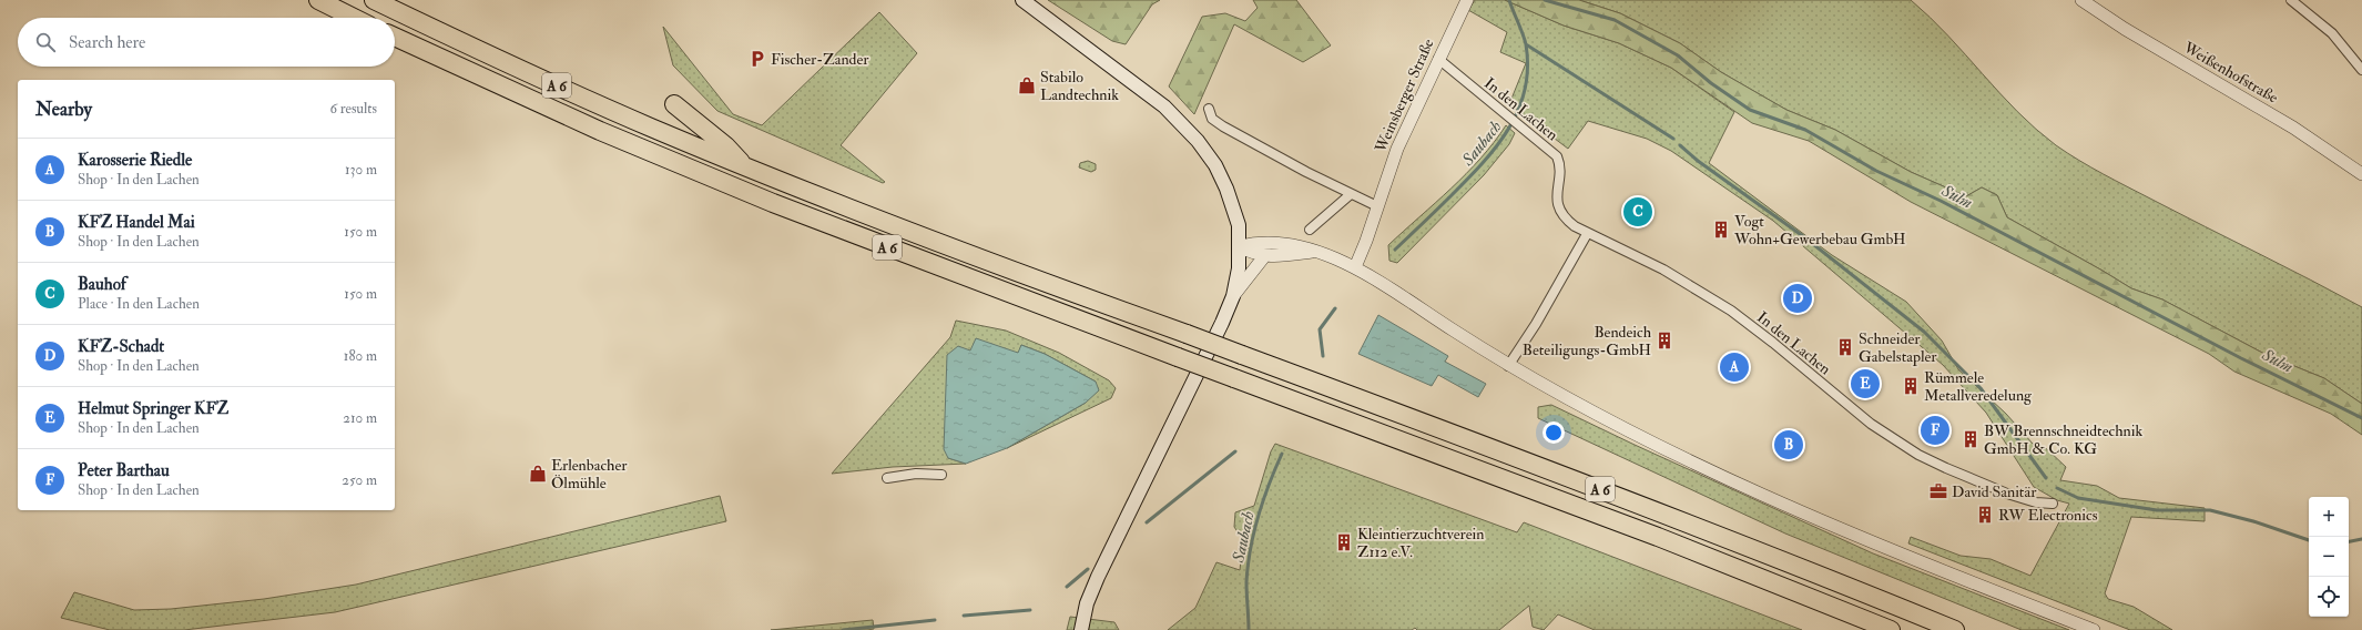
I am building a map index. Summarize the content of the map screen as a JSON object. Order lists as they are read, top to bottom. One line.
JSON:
{"streets":{"highway":["A 6"],"street":["Weißenhofstraße","Weinsberger Straße","In den Lachen"]},"crossings":[["Weinsberger Straße","In den Lachen"]],"water":["Saubach","Sulm"],"places":{"parking":["Fischer-Zander"],"shop":["Stabilo Landtechnik","Erlenbacher Ölmühle"],"building":["Vogt Wohn+Gewerbebau GmbH","Bendeich Beteiligungs-GmbH","Schneider Gabelstapler","Rümmele Metallveredelung","BW Brennschneidtechnik GmbH & Co. KG","RW Electronics","Kleintierzuchtverein Z112 e.V."],"office":["David Sanitär"]},"page":{"search":"Search here","heading":["Nearby","6 results"],"list":[{"mark":"A","name":"Karosserie Riedle","note":"Shop · In den Lachen","value":"130 m"},{"mark":"B","name":"KFZ Handel Mai","note":"Shop · In den Lachen","value":"150 m"},{"mark":"C","name":"Bauhof","note":"Place · In den Lachen","value":"150 m"},{"mark":"D","name":"KFZ-Schadt","note":"Shop · In den Lachen","value":"180 m"},{"mark":"E","name":"Helmut Springer KFZ","note":"Shop · In den Lachen","value":"210 m"},{"mark":"F","name":"Peter Barthau","note":"Shop · In den Lachen","value":"250 m"}],"pins":["C","D","A","E","F","B"],"map_buttons":["+","−"]}}
